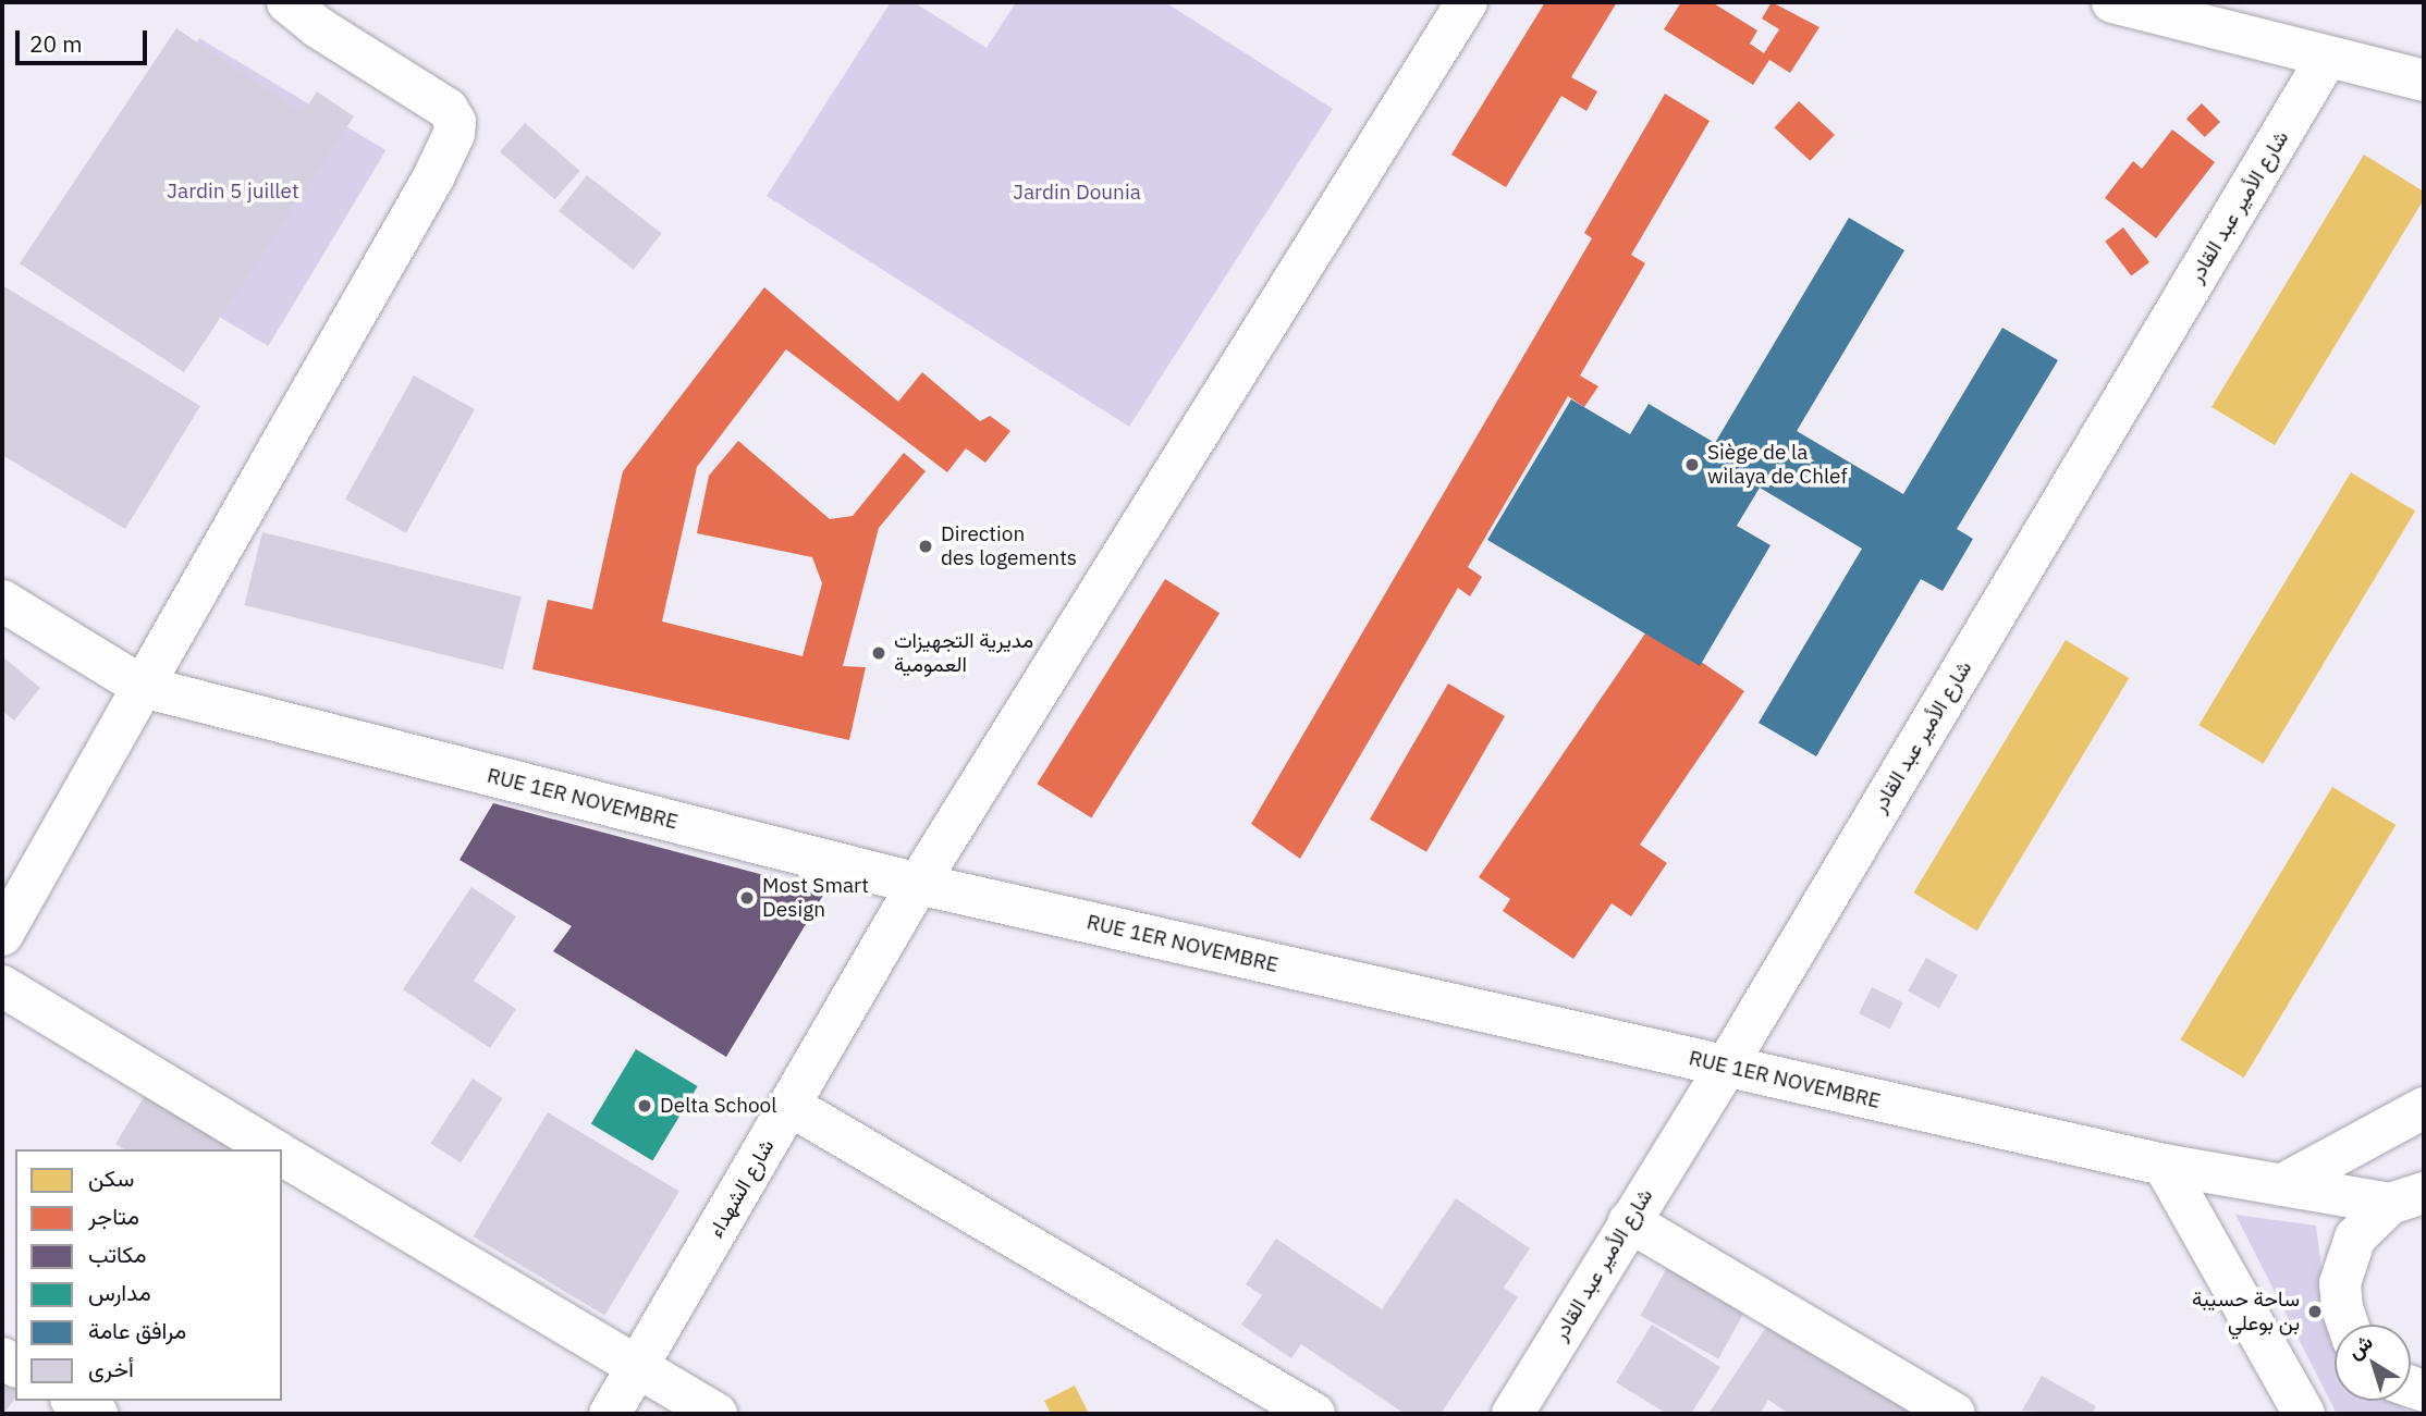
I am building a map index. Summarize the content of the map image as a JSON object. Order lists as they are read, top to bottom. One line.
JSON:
{"streets":{"street":["شارع الأمير عبد القادر","RUE 1ER NOVEMBRE","شارع الشهداء"]},"crossings":[["شارع الأمير عبد القادر","RUE 1ER NOVEMBRE"],["RUE 1ER NOVEMBRE","شارع الشهداء"]],"parks":["Jardin 5 juillet","Jardin Dounia"],"places":["Siège de la wilaya de Chlef","Direction des logements","مديرية التجهيزات العمومية","Most Smart Design","Delta School","ساحة حسيبة بن بوعلي"],"legend":["سكن","متاجر","مكاتب","مدارس","مرافق عامة","أخرى"],"scale_bar":"20 m","north":"top left"}
